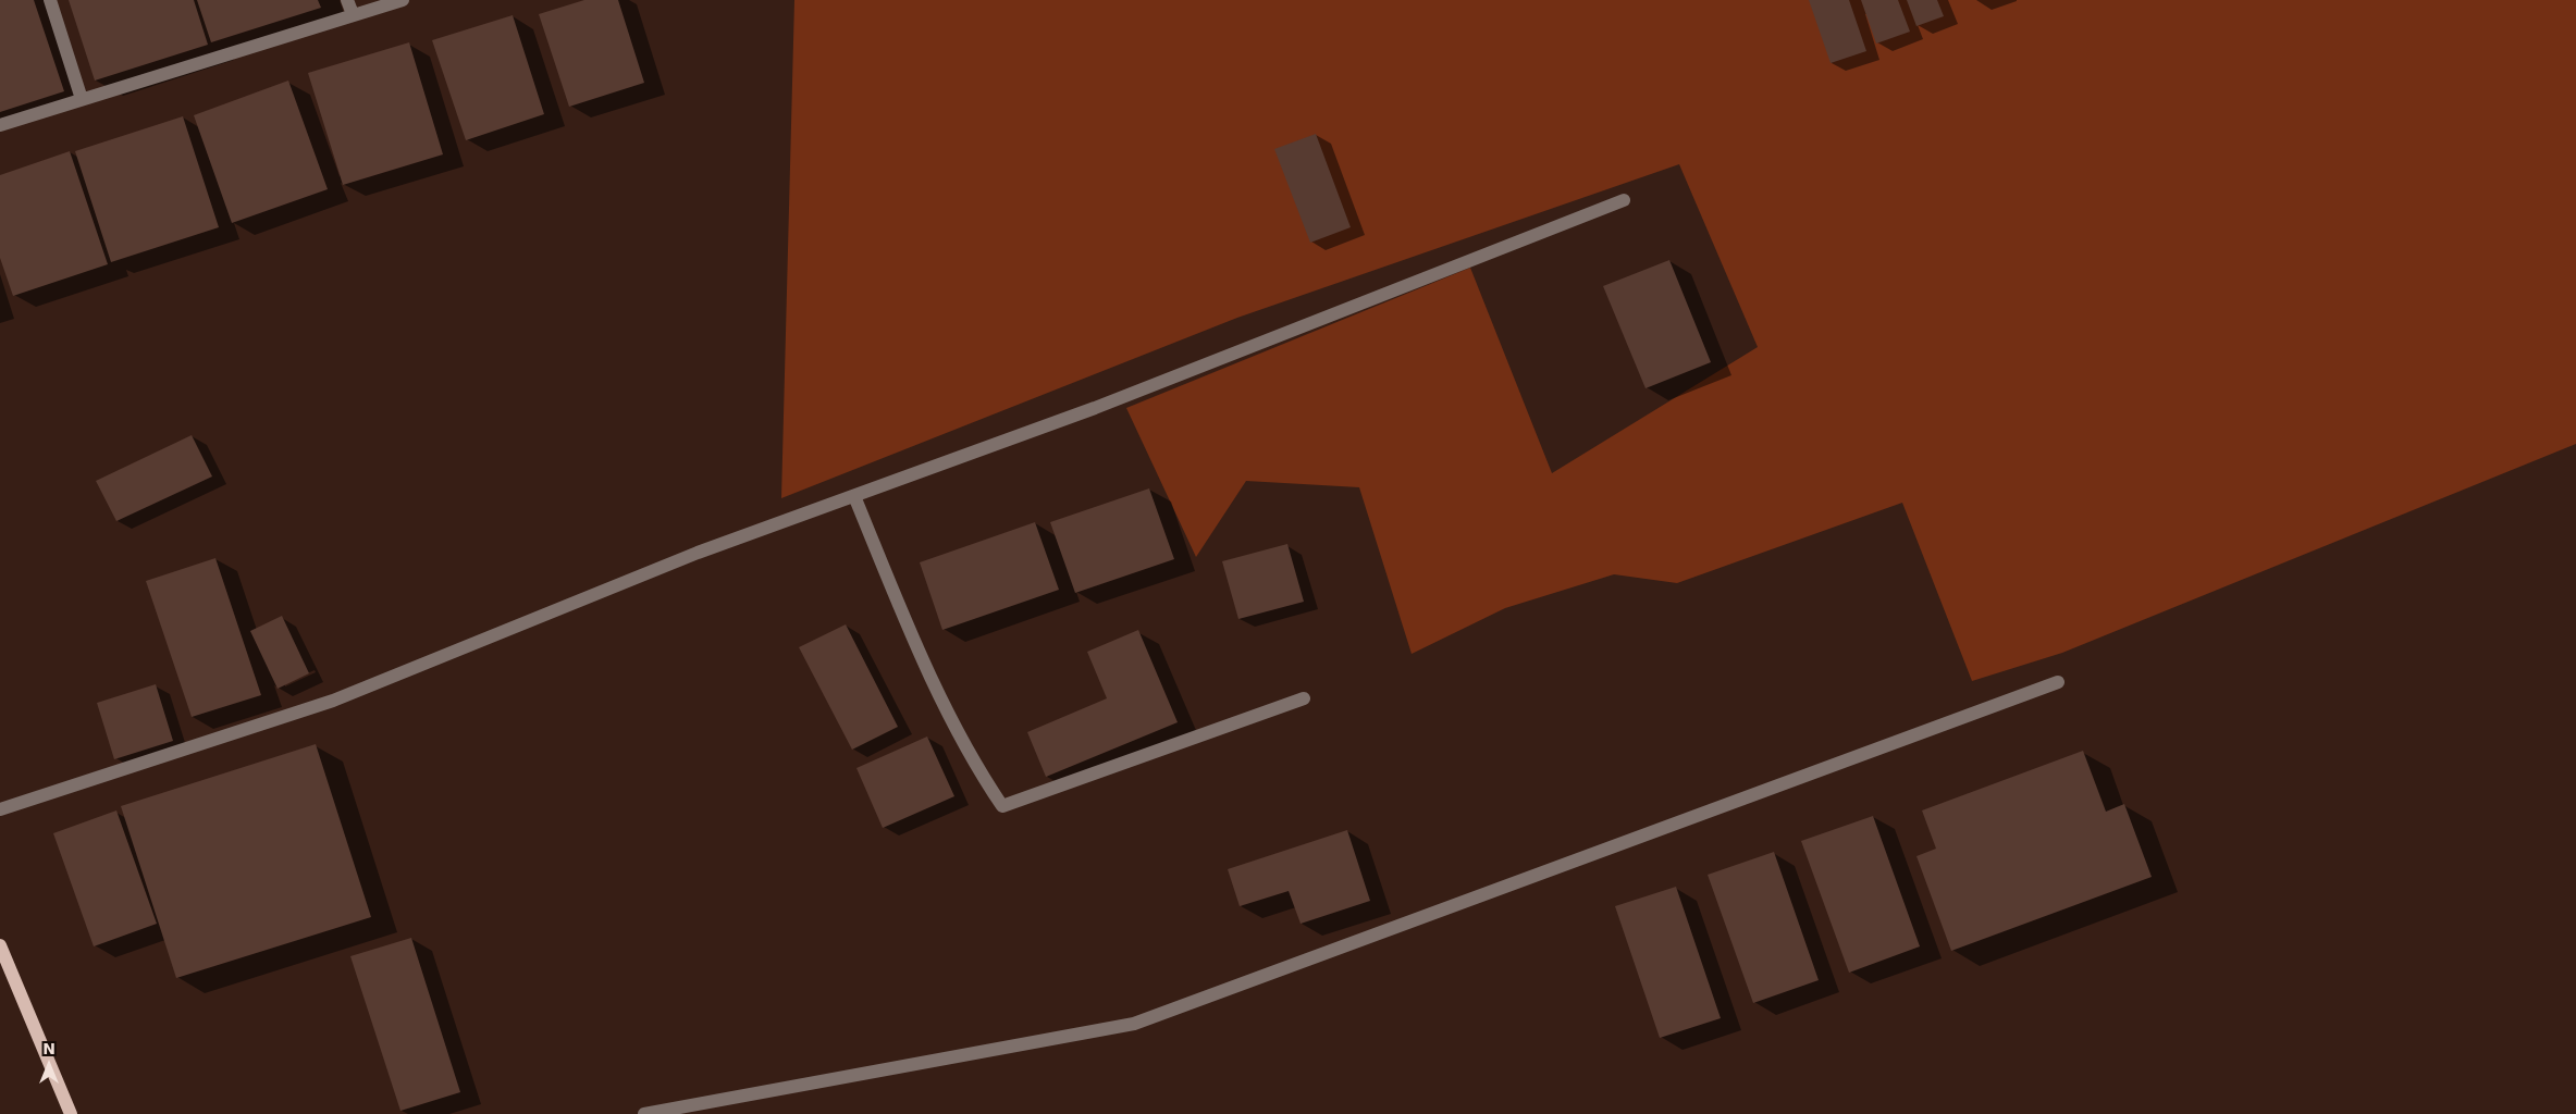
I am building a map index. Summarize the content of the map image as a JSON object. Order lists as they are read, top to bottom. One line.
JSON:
{"north":"top"}
